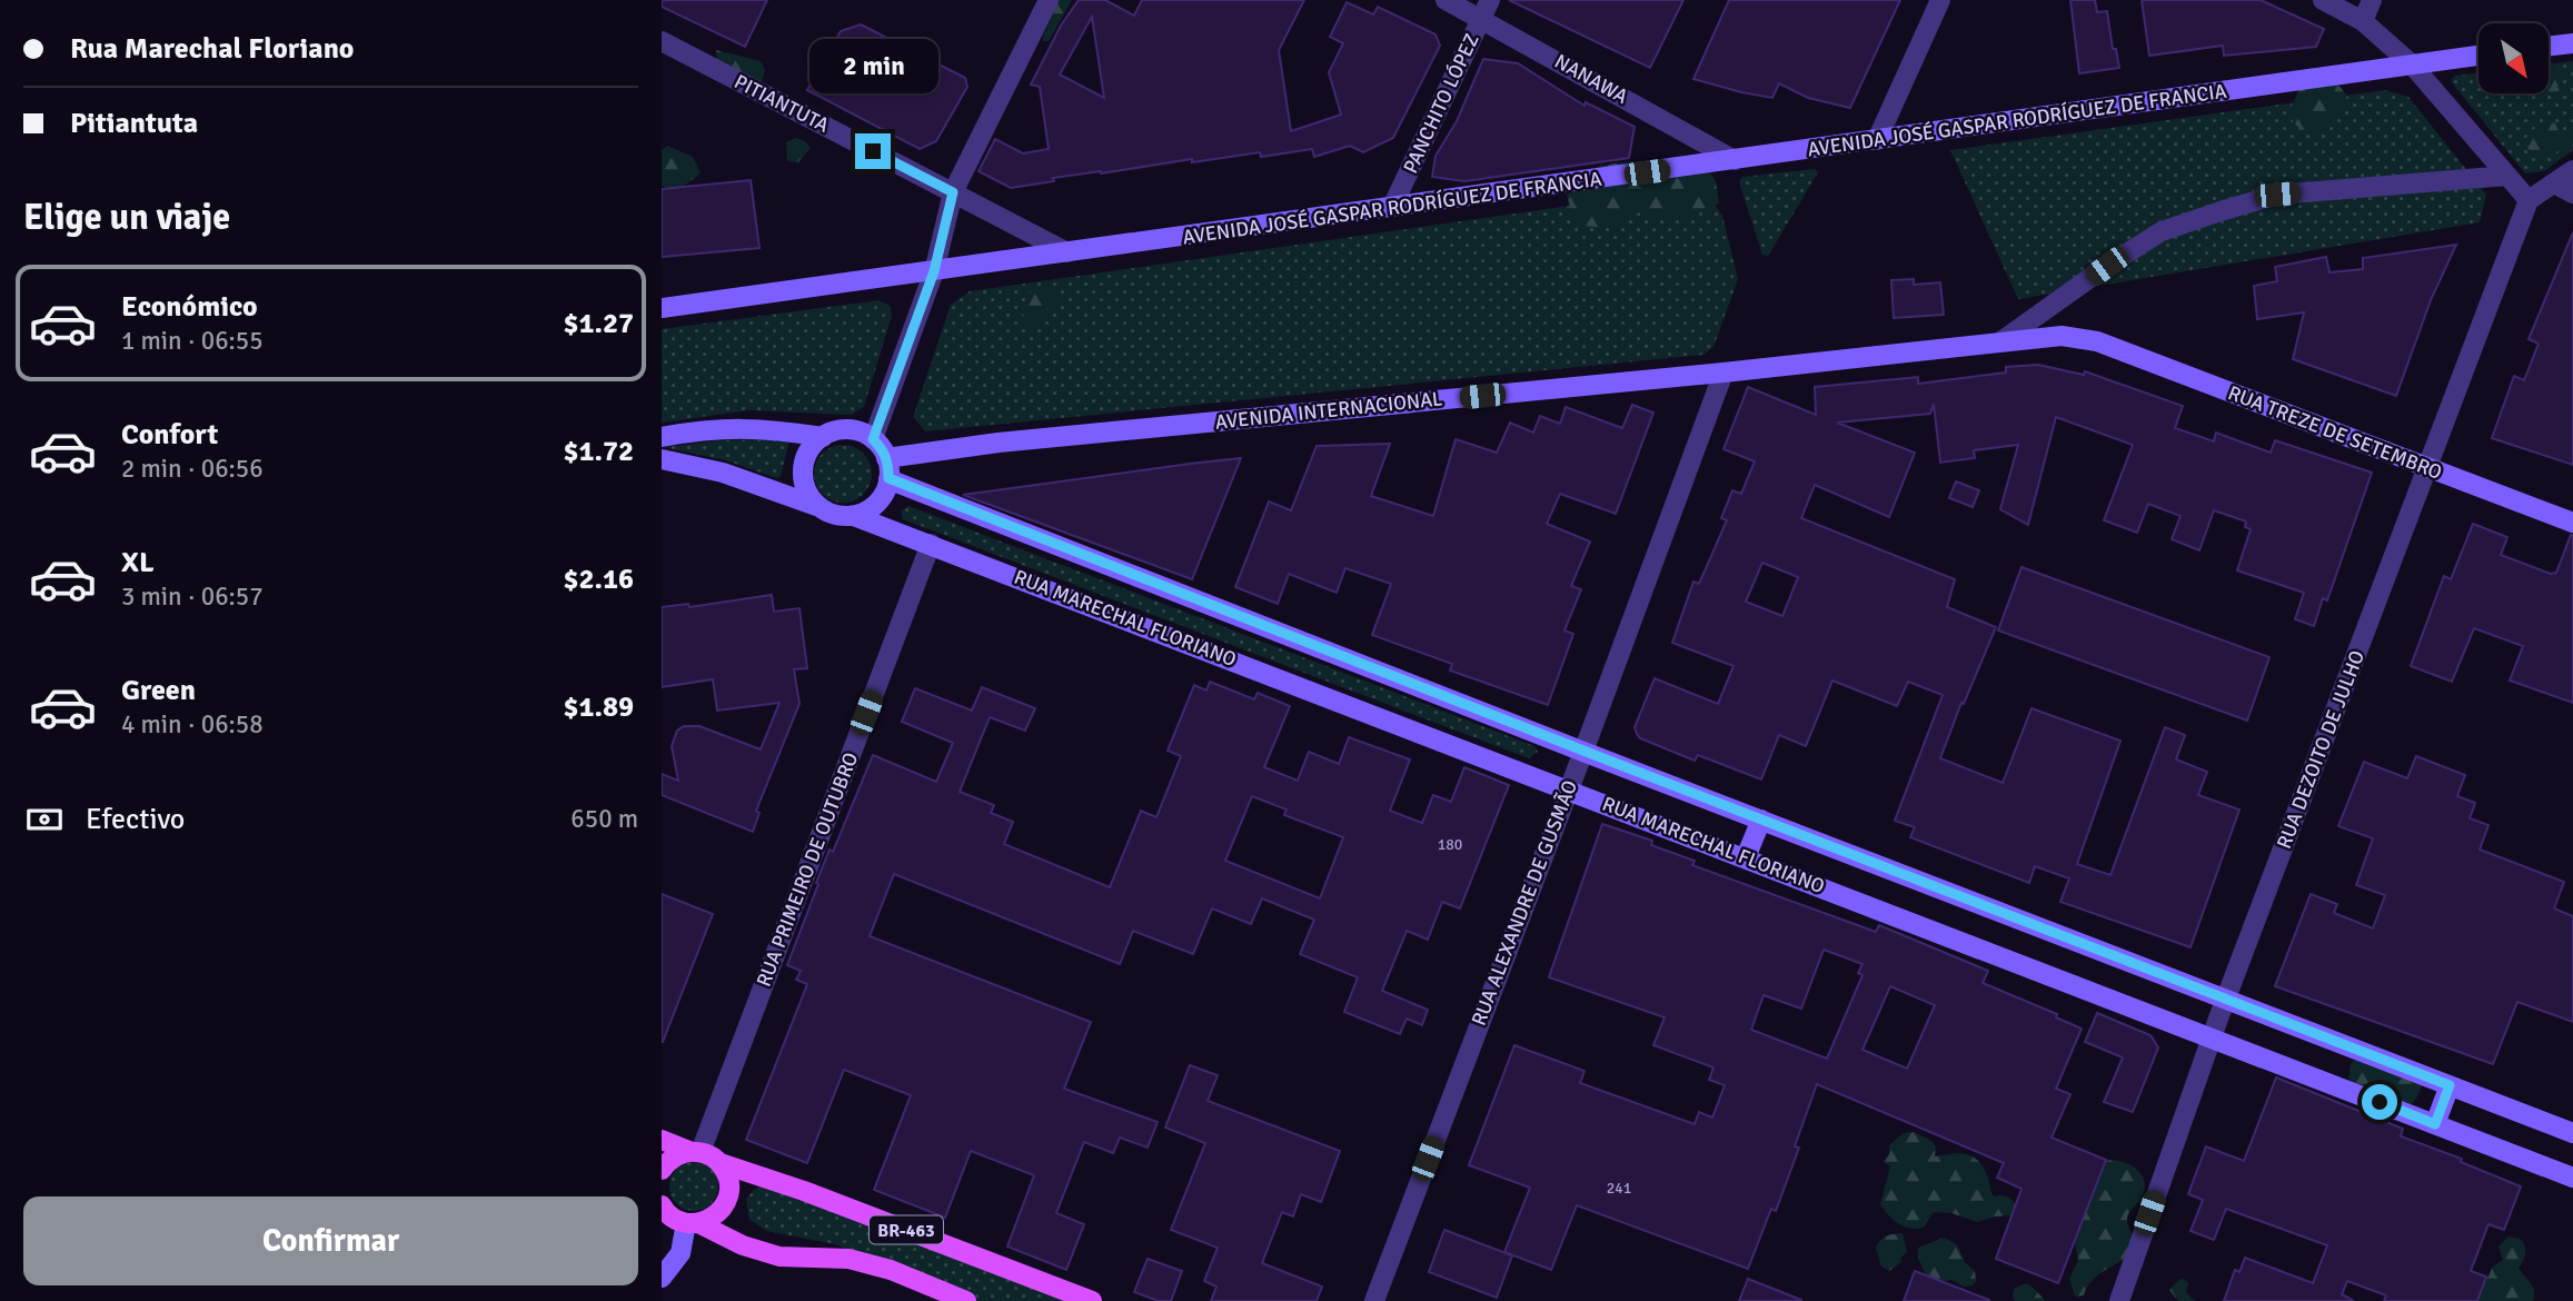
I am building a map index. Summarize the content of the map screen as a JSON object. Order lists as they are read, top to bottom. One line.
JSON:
{"streets":{"main road":["AVENIDA JOSÉ GASPAR RODRÍGUEZ DE FRANCIA","AVENIDA INTERNACIONAL","RUA TREZE DE SETEMBRO","RUA MARECHAL FLORIANO","BR-463"],"street":["NANAWA","PITIANTUTA","PANCHITO LÓPEZ","RUA DEZOITO DE JULHO","RUA PRIMEIRO DE OUTUBRO","RUA ALEXANDRE DE GUSMÃO"]},"crossings":[["NANAWA","PANCHITO LÓPEZ"],["NANAWA","AVENIDA JOSÉ GASPAR RODRÍGUEZ DE FRANCIA"],["PITIANTUTA","AVENIDA JOSÉ GASPAR RODRÍGUEZ DE FRANCIA"],["PANCHITO LÓPEZ","AVENIDA JOSÉ GASPAR RODRÍGUEZ DE FRANCIA"],["AVENIDA INTERNACIONAL","RUA TREZE DE SETEMBRO"],["AVENIDA INTERNACIONAL","RUA MARECHAL FLORIANO"],["AVENIDA INTERNACIONAL","RUA ALEXANDRE DE GUSMÃO"],["RUA TREZE DE SETEMBRO","RUA DEZOITO DE JULHO"],["RUA MARECHAL FLORIANO","RUA DEZOITO DE JULHO"],["RUA MARECHAL FLORIANO","RUA PRIMEIRO DE OUTUBRO"],["RUA MARECHAL FLORIANO","RUA ALEXANDRE DE GUSMÃO"]],"house_numbers":["180","241"],"north":"bottom right","page":{"banner":["Rua Marechal Floriano","Pitiantuta"],"bubble":"2 min","heading":"Elige un viaje","list":[{"name":"Económico","note":"1 min · 06:55","value":"$1.27"},{"name":"Confort","note":"2 min · 06:56","value":"$1.72"},{"name":"XL","note":"3 min · 06:57","value":"$2.16"},{"name":"Green","note":"4 min · 06:58","value":"$1.89"}],"pay":["Efectivo","650 m"],"buttons":"Confirmar"}}
